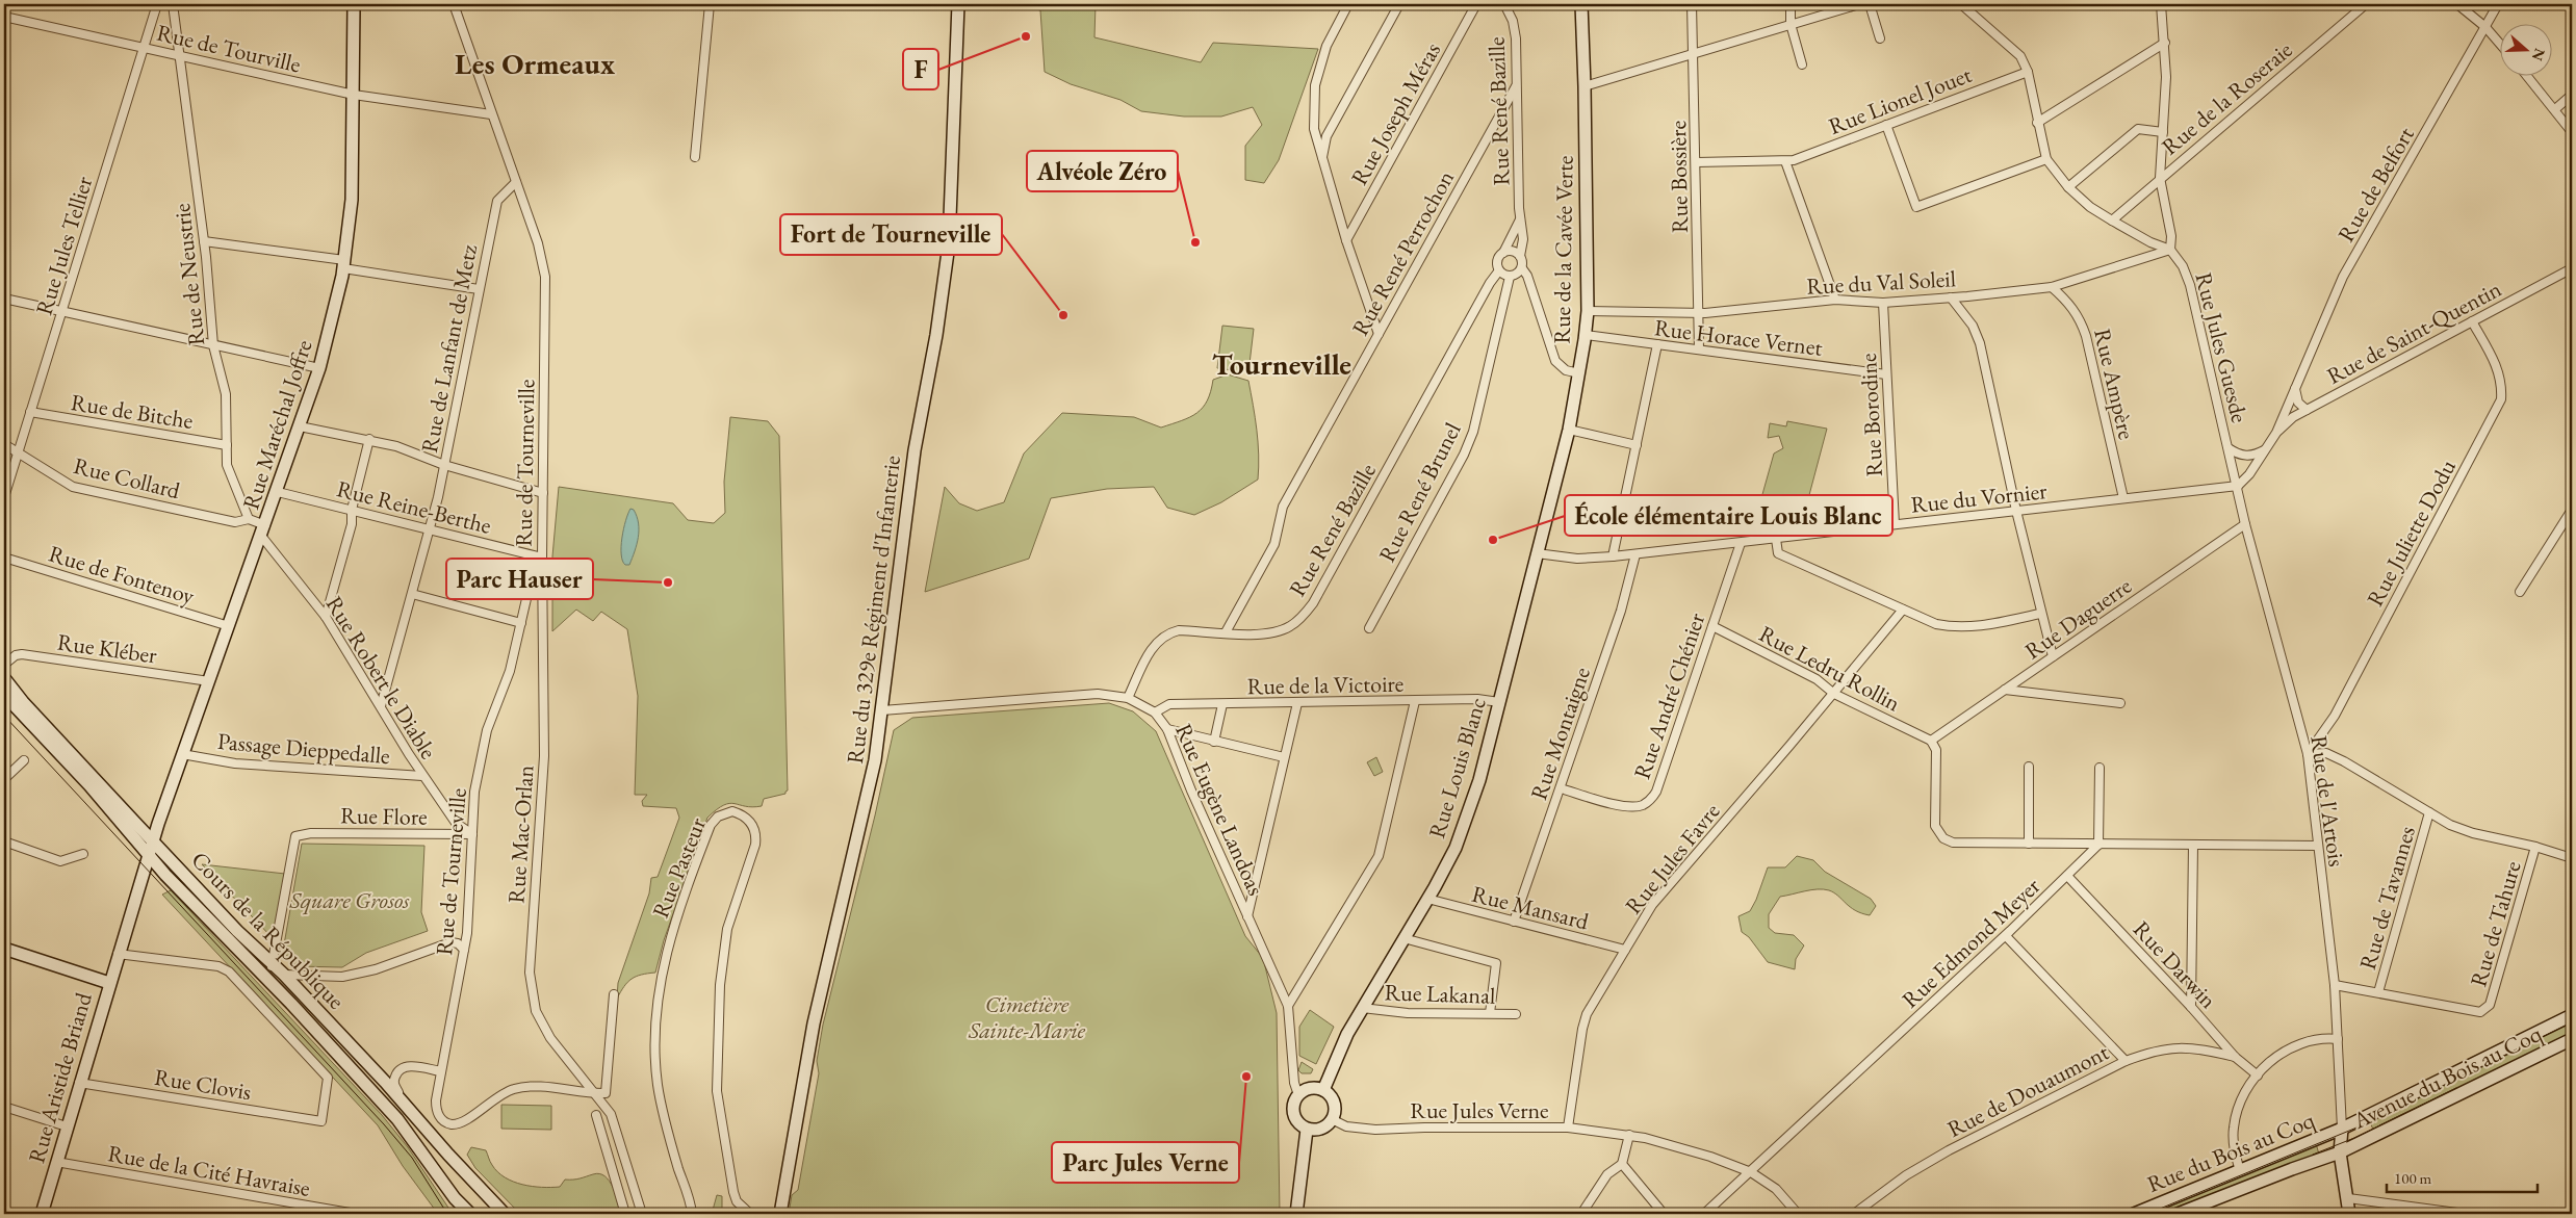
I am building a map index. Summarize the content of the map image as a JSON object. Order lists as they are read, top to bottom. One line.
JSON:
{"streets":{"main road":["Rue de la Cavée Verte","Rue Maréchal Joffre","Rue du 329e Régiment d'Infanterie","Rue Louis Blanc","Cours de la République","Avenue du Bois au Coq","Rue Aristide Briand","Rue du Bois au Coq"],"street":["Rue de Tourville","Rue de la Roseraie","Rue Lionel Jouet","Rue René Bazille","Rue Joseph Méras","Rue Bossière","Rue de Belfort","Rue Jules Tellier","Rue René Perrochon","Rue de Neustrie","Rue du Val Soleil","Rue de Saint-Quentin","Rue Horace Vernet","Rue Jules Guesde","Rue de Lanfant de Metz","Rue Ampère","Rue de Bitche","Rue Borodine","Rue de Tourneville","Rue Collard","Rue René Brunel","Rue du Vornier","Rue Reine-Berthe","Rue Juliette Dodu","Rue de Fontenoy","Rue Daguerre","Rue Kléber","Rue Ledru Rollin","Rue Robert le Diable","Rue de la Victoire","Rue André Chénier","Rue Montaigne","Passage Dieppedalle","Rue de l'Artois","Rue Eugène Landoas","Rue Flore","Rue Mac-Orlan","Rue Jules Favre","Rue Pasteur","Rue de Tavannes","Rue Mansard","Rue de Tahure","Rue Edmond Meyer","Rue Darwin","Rue Lakanal","Rue Clovis","Rue de Douaumont","Rue Jules Verne","Rue de la Cité Havraise"]},"crossings":[["Rue de Tourville","Rue Jules Tellier"],["Rue de Tourville","Rue de Neustrie"],["Rue de Tourville","Rue Maréchal Joffre"],["Rue de Tourville","Rue de Tourneville"],["Rue de la Roseraie","Rue Jules Guesde"],["Rue Lionel Jouet","Rue Bossière"],["Rue Lionel Jouet","Rue Jules Guesde"],["Rue René Bazille","Rue René Perrochon"],["Rue René Bazille","Rue René Brunel"],["Rue René Bazille","Rue Eugène Landoas"],["Rue Bossière","Rue du Val Soleil"],["Rue Bossière","Rue Horace Vernet"],["Rue de Belfort","Rue de Saint-Quentin"],["Rue de Belfort","Rue Jules Guesde"],["Rue de Belfort","Rue du Vornier"],["Rue de Belfort","Rue de l'Artois"],["Rue Jules Tellier","Rue de Bitche"],["Rue Jules Tellier","Rue Collard"],["Rue de la Cavée Verte","Rue du Val Soleil"],["Rue de la Cavée Verte","Rue Horace Vernet"],["Rue de la Cavée Verte","Rue du Vornier"],["Rue de la Cavée Verte","Rue Louis Blanc"],["Rue de Neustrie","Rue de Bitche"],["Rue de Neustrie","Rue Collard"],["Rue du Val Soleil","Rue Jules Guesde"],["Rue du Val Soleil","Rue Ampère"],["Rue du Val Soleil","Rue Borodine"],["Rue de Saint-Quentin","Rue Juliette Dodu"],["Rue Horace Vernet","Rue Borodine"],["Rue Jules Guesde","Rue du Vornier"],["Rue Jules Guesde","Rue de l'Artois"],["Rue de Lanfant de Metz","Rue de Tourneville"],["Rue de Lanfant de Metz","Rue Reine-Berthe"],["Rue de Lanfant de Metz","Rue Robert le Diable"],["Rue Ampère","Rue du Vornier"],["Rue Borodine","Rue du Vornier"],["Rue Maréchal Joffre","Rue Reine-Berthe"],["Rue Maréchal Joffre","Rue de Fontenoy"],["Rue Maréchal Joffre","Rue Kléber"],["Rue Maréchal Joffre","Rue Robert le Diable"],["Rue Maréchal Joffre","Passage Dieppedalle"],["Rue Maréchal Joffre","Cours de la République"],["Rue Maréchal Joffre","Rue Aristide Briand"],["Rue Maréchal Joffre","Rue Clovis"],["Rue de Tourneville","Rue Reine-Berthe"],["Rue de Tourneville","Rue Robert le Diable"],["Rue de Tourneville","Rue Flore"],["Rue de Tourneville","Rue Mac-Orlan"],["Rue du Vornier","Rue André Chénier"],["Rue du Vornier","Rue Montaigne"],["Rue du Vornier","Rue Louis Blanc"],["Rue du Vornier","Rue de l'Artois"],["Rue Reine-Berthe","Rue Mac-Orlan"],["Rue Juliette Dodu","Rue de l'Artois"],["Rue du 329e Régiment d'Infanterie","Rue Eugène Landoas"],["Rue Daguerre","Rue Ledru Rollin"],["Rue Daguerre","Rue de l'Artois"],["Rue Ledru Rollin","Rue André Chénier"],["Rue Ledru Rollin","Rue Jules Favre"],["Rue Robert le Diable","Passage Dieppedalle"],["Rue Robert le Diable","Rue Flore"],["Rue de la Victoire","Rue Louis Blanc"],["Rue de la Victoire","Rue Eugène Landoas"],["Rue André Chénier","Rue Montaigne"],["Rue Montaigne","Rue Mansard"],["Rue Louis Blanc","Rue Eugène Landoas"],["Rue Louis Blanc","Rue Mansard"],["Rue Louis Blanc","Rue Lakanal"],["Rue Louis Blanc","Rue Jules Verne"],["Rue de l'Artois","Avenue du Bois au Coq"],["Rue de l'Artois","Rue du Bois au Coq"],["Rue Eugène Landoas","Rue Jules Verne"],["Rue Flore","Cours de la République"],["Rue Jules Favre","Rue Mansard"],["Rue Jules Favre","Rue Jules Verne"],["Rue de Tavannes","Rue de Tahure"],["Rue Edmond Meyer","Rue Darwin"],["Rue Edmond Meyer","Rue Jules Verne"],["Rue Darwin","Rue de Douaumont"],["Avenue du Bois au Coq","Rue du Bois au Coq"],["Rue Aristide Briand","Rue Clovis"],["Rue Aristide Briand","Rue de la Cité Havraise"]],"districts":["Les Ormeaux","Tourneville"],"parks":["Square Grosos","Cimetière Sainte-Marie"],"places":["F","Alvéole Zéro","Fort de Tourneville","École élémentaire Louis Blanc","Parc Hauser","Parc Jules Verne"],"scale_bar":"100 m","north":"right"}
